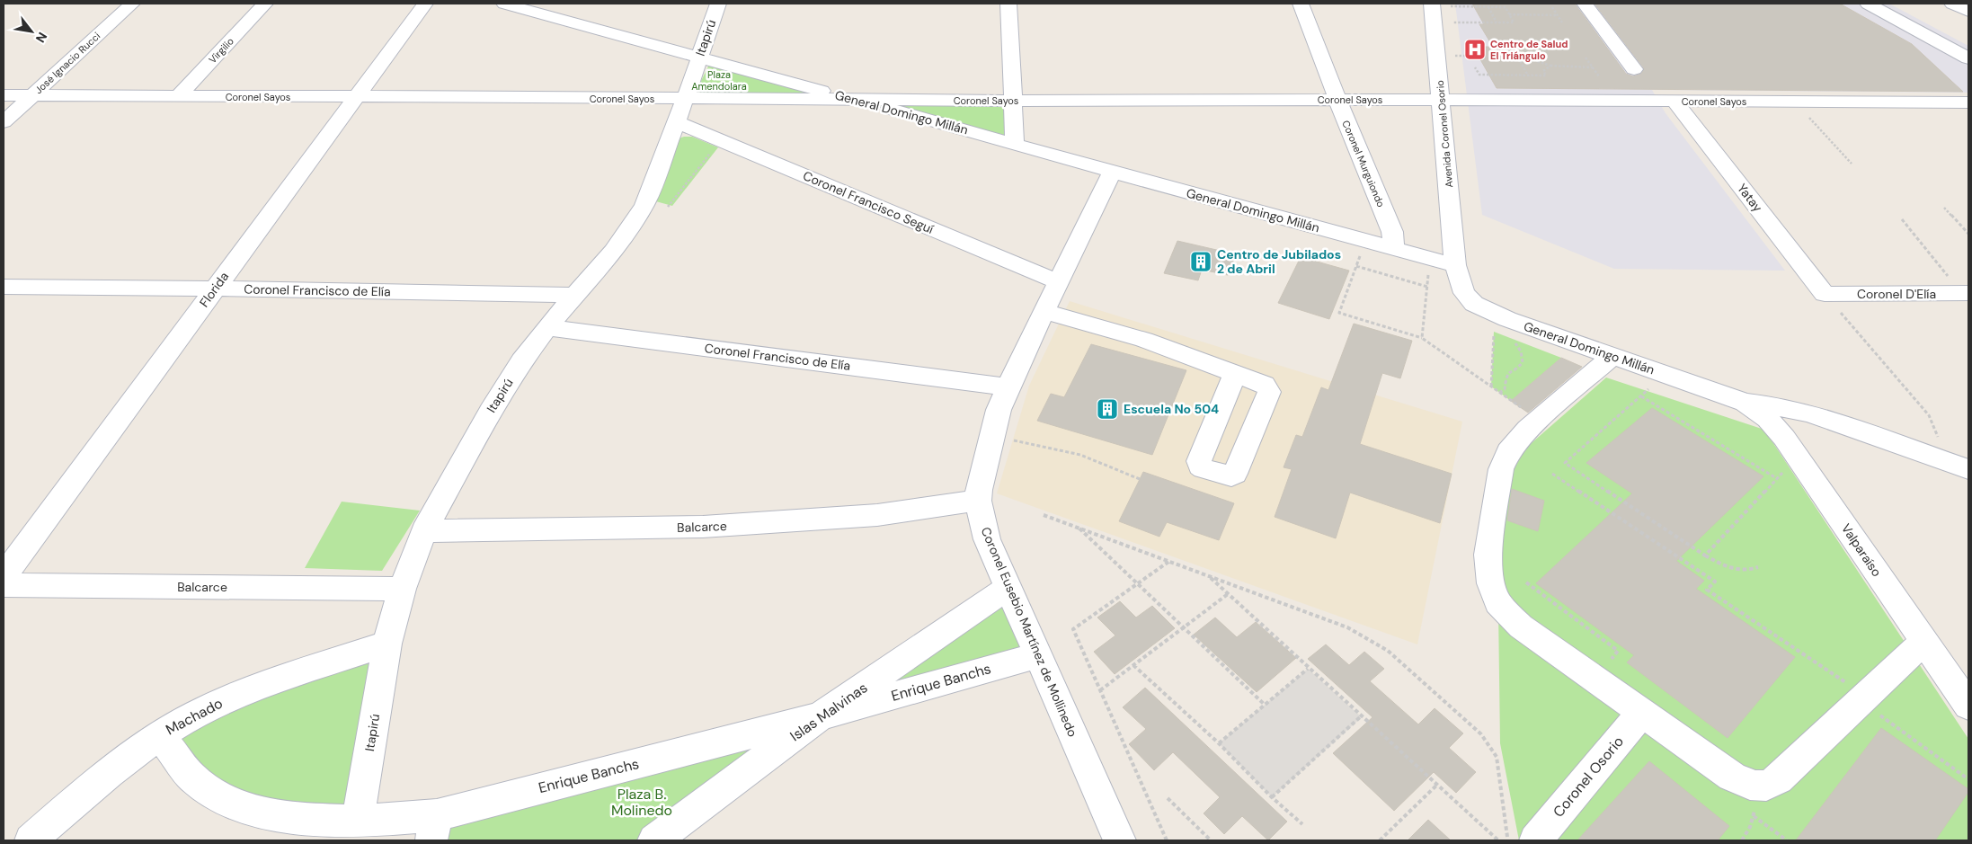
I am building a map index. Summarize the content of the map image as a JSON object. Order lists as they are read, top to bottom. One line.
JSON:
{"streets":{"street":["Itapirú","Virgilio","José Ignacio Rucci","Coronel Sayos","General Domingo Millán","Avenida Coronel Osorio","Coronel Murguiondo","Yatay","Coronel Francisco Seguí","Florida","Coronel Francisco de Elía","Coronel D'Elía","Balcarce","Valparaíso","Coronel Eusebio Martínez de Mollinedo","Enrique Banchs","Islas Malvinas","Machado","Coronel Osorio"]},"crossings":[["Itapirú","Coronel Sayos"],["Itapirú","General Domingo Millán"],["Itapirú","Coronel Francisco Seguí"],["Itapirú","Coronel Francisco de Elía"],["Itapirú","Balcarce"],["Itapirú","Enrique Banchs"],["Itapirú","Machado"],["Virgilio","Coronel Sayos"],["José Ignacio Rucci","Coronel Sayos"],["Coronel Sayos","General Domingo Millán"],["Coronel Sayos","Avenida Coronel Osorio"],["Coronel Sayos","Coronel Murguiondo"],["Coronel Sayos","Yatay"],["Coronel Sayos","Florida"],["General Domingo Millán","Avenida Coronel Osorio"],["General Domingo Millán","Coronel Murguiondo"],["General Domingo Millán","Valparaíso"],["General Domingo Millán","Coronel Eusebio Martínez de Mollinedo"],["Yatay","Coronel D'Elía"],["Coronel Francisco Seguí","Coronel Eusebio Martínez de Mollinedo"],["Florida","Coronel Francisco de Elía"],["Coronel Francisco de Elía","Coronel Eusebio Martínez de Mollinedo"],["Balcarce","Coronel Eusebio Martínez de Mollinedo"],["Coronel Eusebio Martínez de Mollinedo","Enrique Banchs"],["Coronel Eusebio Martínez de Mollinedo","Islas Malvinas"],["Enrique Banchs","Islas Malvinas"],["Enrique Banchs","Machado"]],"parks":["Plaza Amendolara","Plaza B. Molinedo"],"places":{"hospital":["Centro de Salud El Triángulo"],"building":["Centro de Jubilados 2 de Abril","Escuela No 504"]},"north":"bottom right"}
